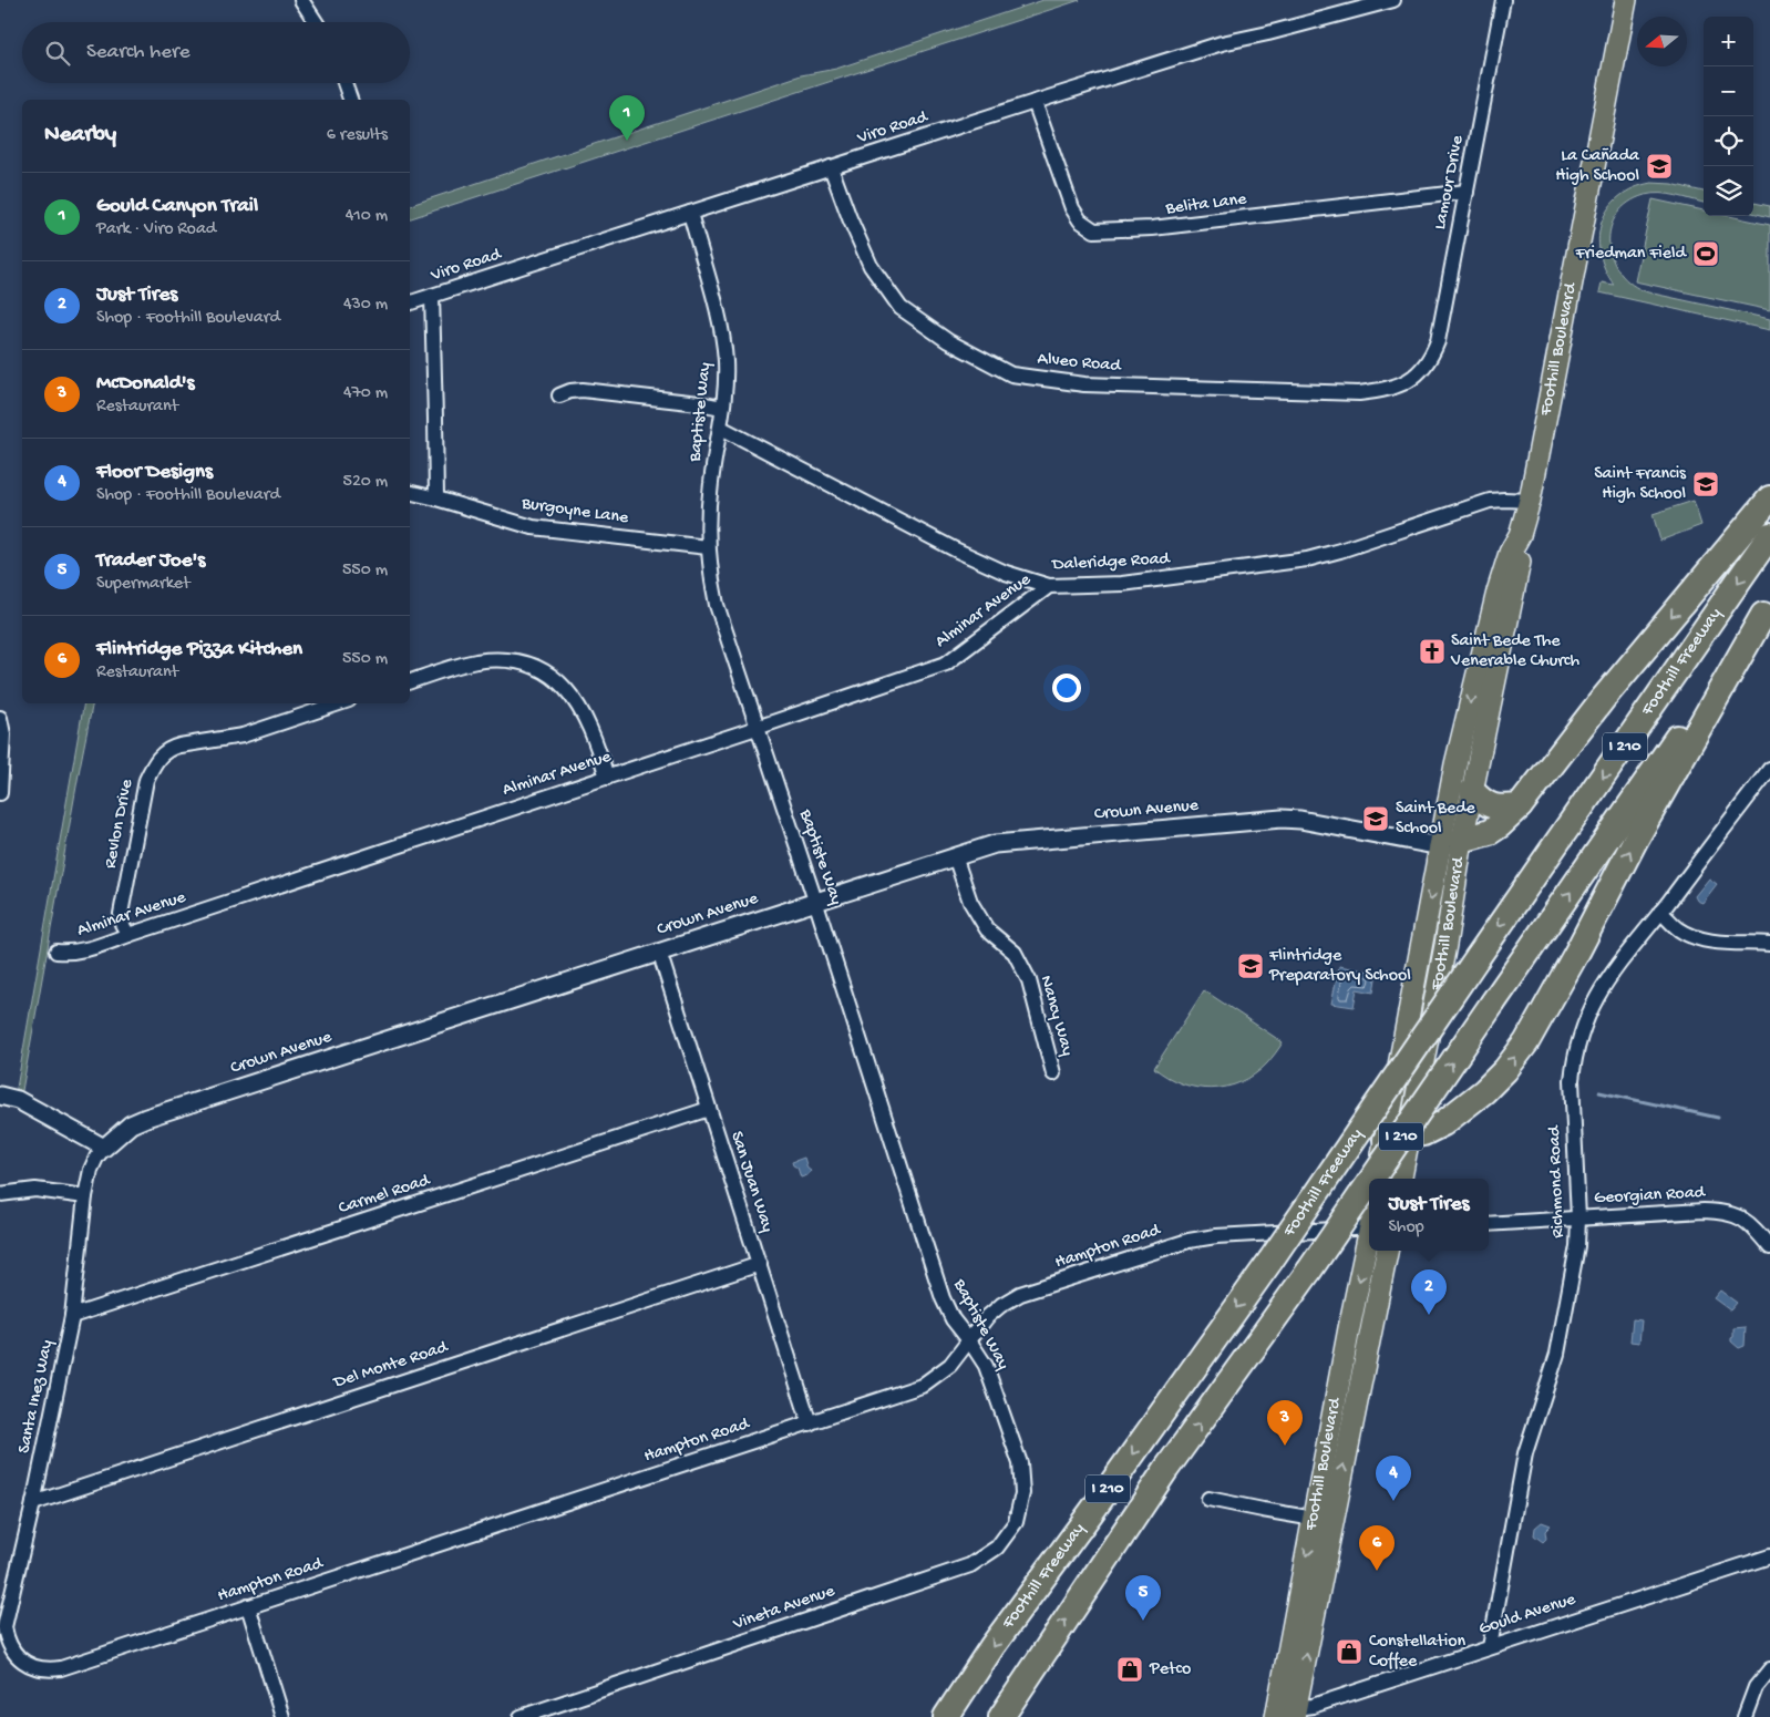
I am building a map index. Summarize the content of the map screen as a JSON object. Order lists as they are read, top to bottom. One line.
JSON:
{"streets":{"highway":["Foothill Freeway","I 210"],"main road":["Foothill Boulevard"],"street":["Viro Road","Lamour Drive","Belita Lane","Alveo Road","Baptiste Way","Burgoyne Lane","Daleridge Road","Alminar Avenue","Crown Avenue","Revlon Drive","Nancy Way","San Juan Way","Richmond Road","Carmel Road","Georgian Road","Hampton Road","Del Monte Road","Santa Inez Way","Vineta Avenue","Gould Avenue"]},"crossings":[["Viro Road","Belita Lane"],["Viro Road","Alveo Road"],["Viro Road","Baptiste Way"],["Lamour Drive","Belita Lane"],["Lamour Drive","Alveo Road"],["Foothill Boulevard","Daleridge Road"],["Foothill Boulevard","Crown Avenue"],["Foothill Boulevard","Gould Avenue"],["Baptiste Way","Burgoyne Lane"],["Baptiste Way","Daleridge Road"],["Baptiste Way","Alminar Avenue"],["Baptiste Way","Crown Avenue"],["Baptiste Way","Hampton Road"],["Baptiste Way","Vineta Avenue"],["Daleridge Road","Alminar Avenue"],["Alminar Avenue","Revlon Drive"],["Crown Avenue","Nancy Way"],["Crown Avenue","San Juan Way"],["Crown Avenue","Santa Inez Way"],["San Juan Way","Carmel Road"],["San Juan Way","Hampton Road"],["San Juan Way","Del Monte Road"],["Richmond Road","Georgian Road"],["Richmond Road","Gould Avenue"],["Carmel Road","Santa Inez Way"],["Hampton Road","Santa Inez Way"],["Del Monte Road","Santa Inez Way"]],"places":{"school or university":["La Cañada High School","Saint Francis High School","Saint Bede School","Flintridge Preparatory School"],"sports":["Friedman Field"],"church":["Saint Bede The Venerable Church"],"shop":["Constellation Coffee","Petco"]},"north":"left","page":{"map_buttons":["+","−"],"search":"Search here","pins":["1","2","3","4","6","5"],"heading":["Nearby","6 results"],"list":[{"mark":"1","name":"Gould Canyon Trail","note":"Park · Viro Road","value":"410 m"},{"mark":"2","name":"Just Tires","note":"Shop · Foothill Boulevard","value":"430 m"},{"mark":"3","name":"McDonald's","note":"Restaurant","value":"470 m"},{"mark":"4","name":"Floor Designs","note":"Shop · Foothill Boulevard","value":"520 m"},{"mark":"5","name":"Trader Joe's","note":"Supermarket","value":"550 m"},{"mark":"6","name":"Flintridge Pizza Kitchen","note":"Restaurant","value":"550 m"}],"popup":["Just Tires","Shop"]}}
